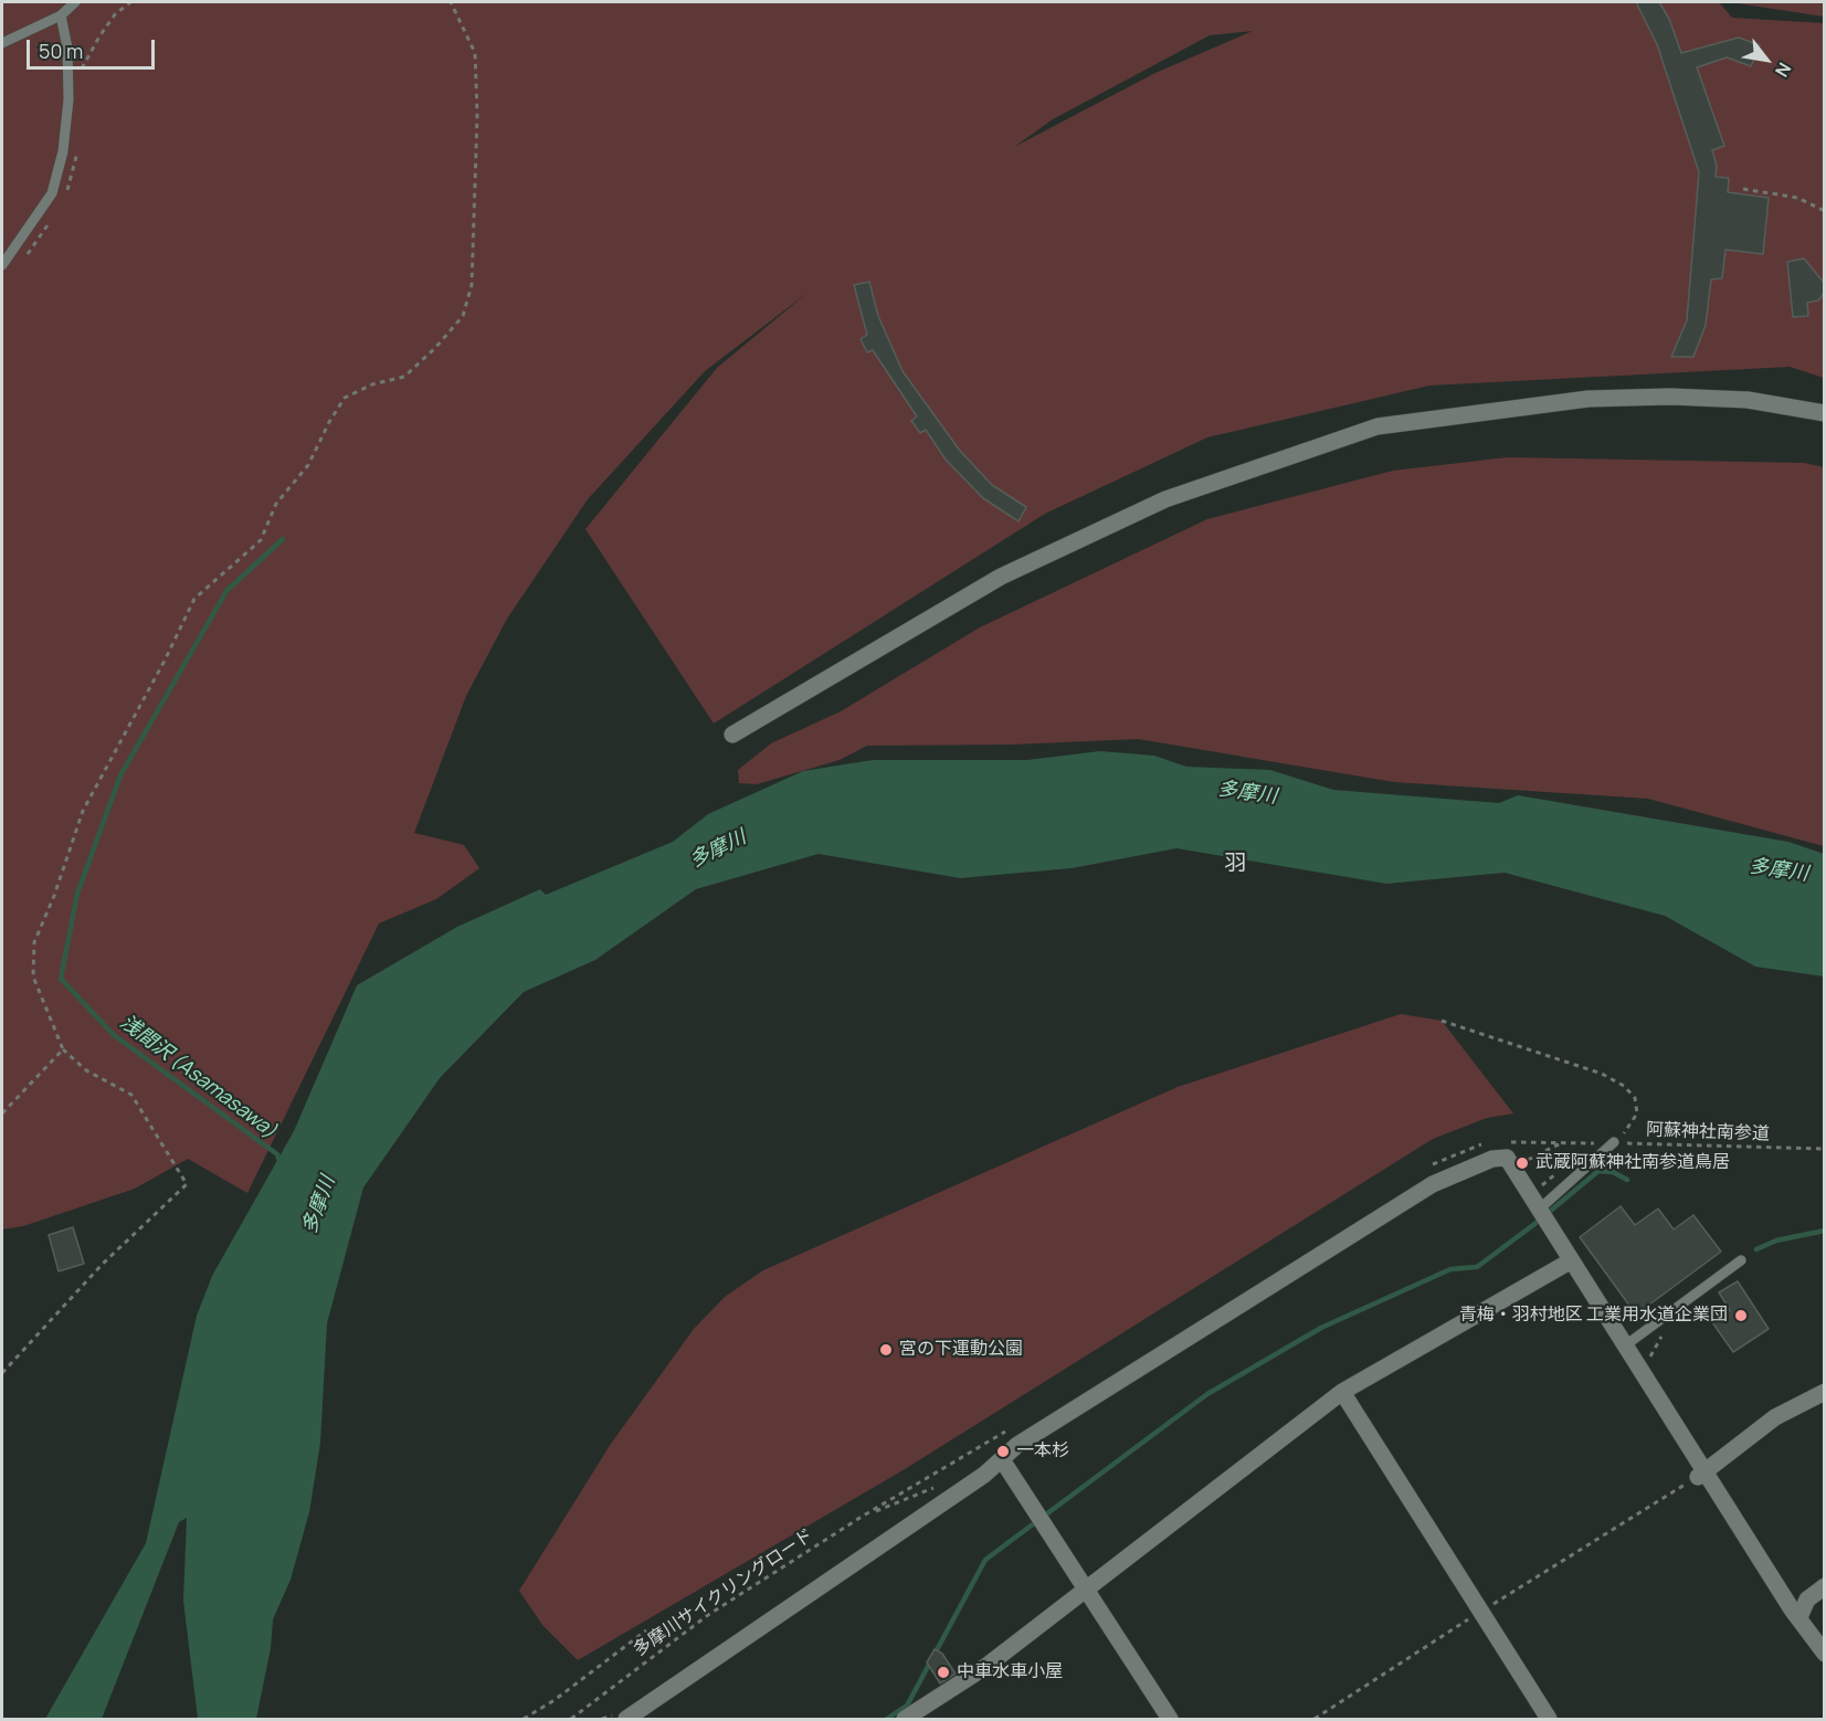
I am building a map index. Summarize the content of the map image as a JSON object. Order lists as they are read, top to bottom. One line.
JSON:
{"streets":{"path":["阿蘇神社南参道","多摩川サイクリングロード"]},"districts":["羽"],"water":["多摩川","浅間沢 (Asamasawa)"],"places":["武蔵阿蘇神社南参道鳥居","青梅・羽村地区 工業用水道企業団","宮の下運動公園","一本杉","中車水車小屋"],"scale_bar":"50 m","north":"bottom right"}
